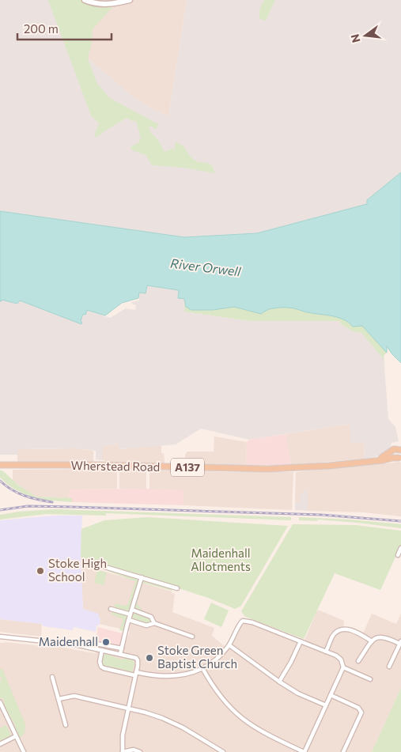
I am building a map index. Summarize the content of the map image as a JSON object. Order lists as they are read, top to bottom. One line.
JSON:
{"streets":{"main road":["Wherstead Road","A137"]},"water":["River Orwell"],"parks":["Maidenhall Allotments"],"places":["Stoke High School","Maidenhall","Stoke Green Baptist Church"],"scale_bar":"200 m","north":"left"}
